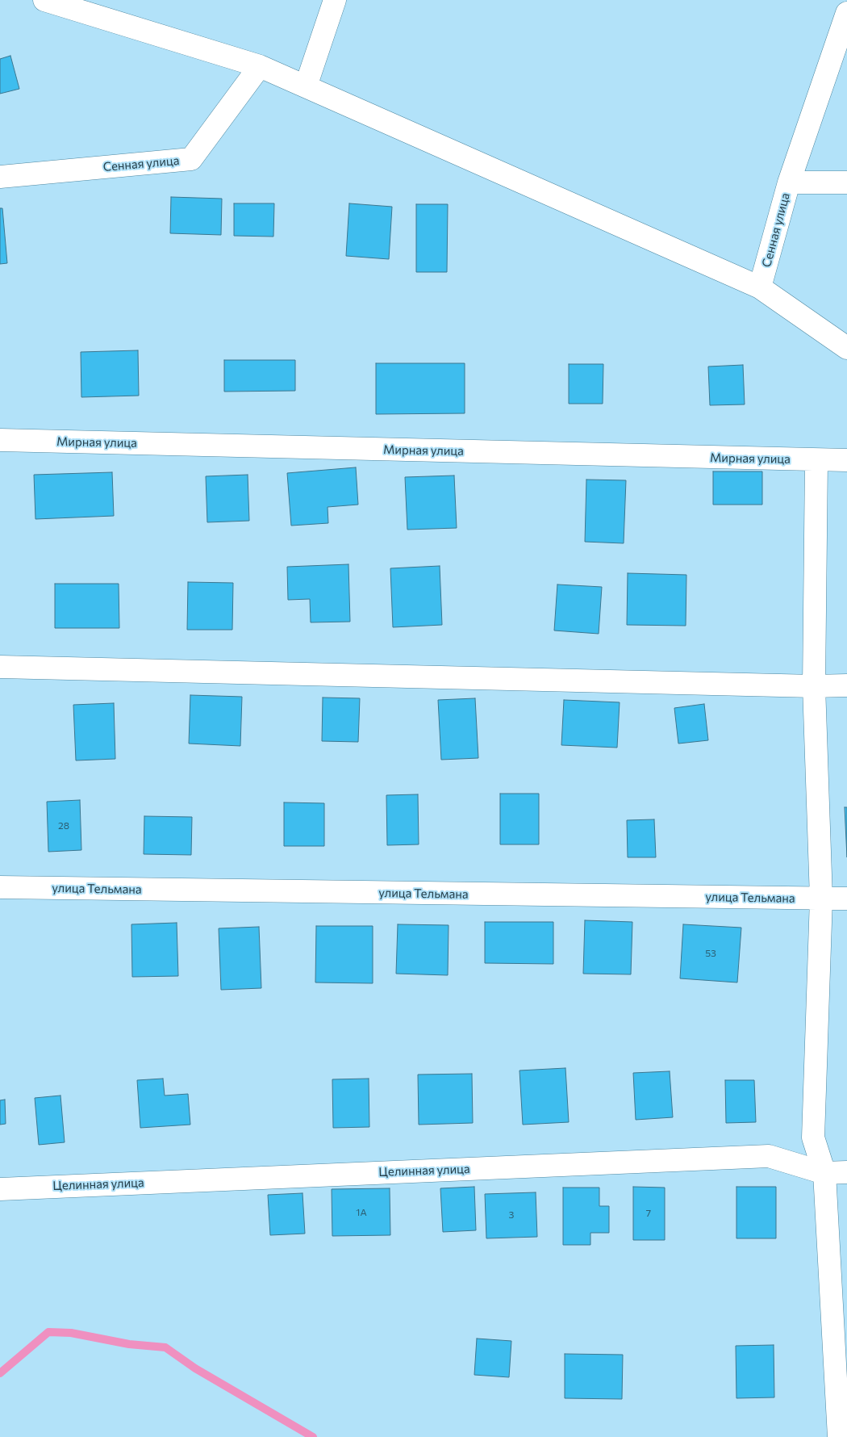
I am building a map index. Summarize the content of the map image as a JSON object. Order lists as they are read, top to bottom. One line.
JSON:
{"streets":{"street":["Сенная улица","Мирная улица","улица Тельмана","Целинная улица"]},"house_numbers":["28","53","1А","7","3"]}
